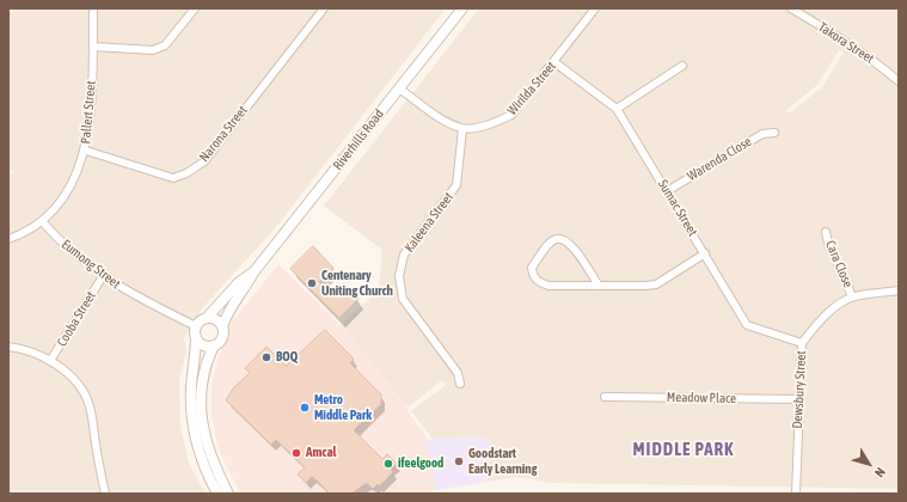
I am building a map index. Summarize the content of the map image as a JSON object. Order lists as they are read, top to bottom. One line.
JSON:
{"streets":{"street":["Takora Street","Wirilda Street","Pallert Street","Narona Street","Riverhills Road","Warenda Close","Sumac Street","Kaleena Street","Eumong Street","Cara Close","Cooba Street","Dewsbury Street","Meadow Place"]},"crossings":[["Wirilda Street","Sumac Street"],["Wirilda Street","Kaleena Street"],["Pallert Street","Narona Street"],["Pallert Street","Eumong Street"],["Riverhills Road","Eumong Street"],["Warenda Close","Sumac Street"],["Sumac Street","Dewsbury Street"],["Eumong Street","Cooba Street"],["Cara Close","Dewsbury Street"],["Dewsbury Street","Meadow Place"]],"districts":["MIDDLE PARK"],"places":["Centenary Uniting Church","BOQ","Metro Middle Park","Amcal","Goodstart Early Learning","ifeelgood"],"north":"bottom right"}
